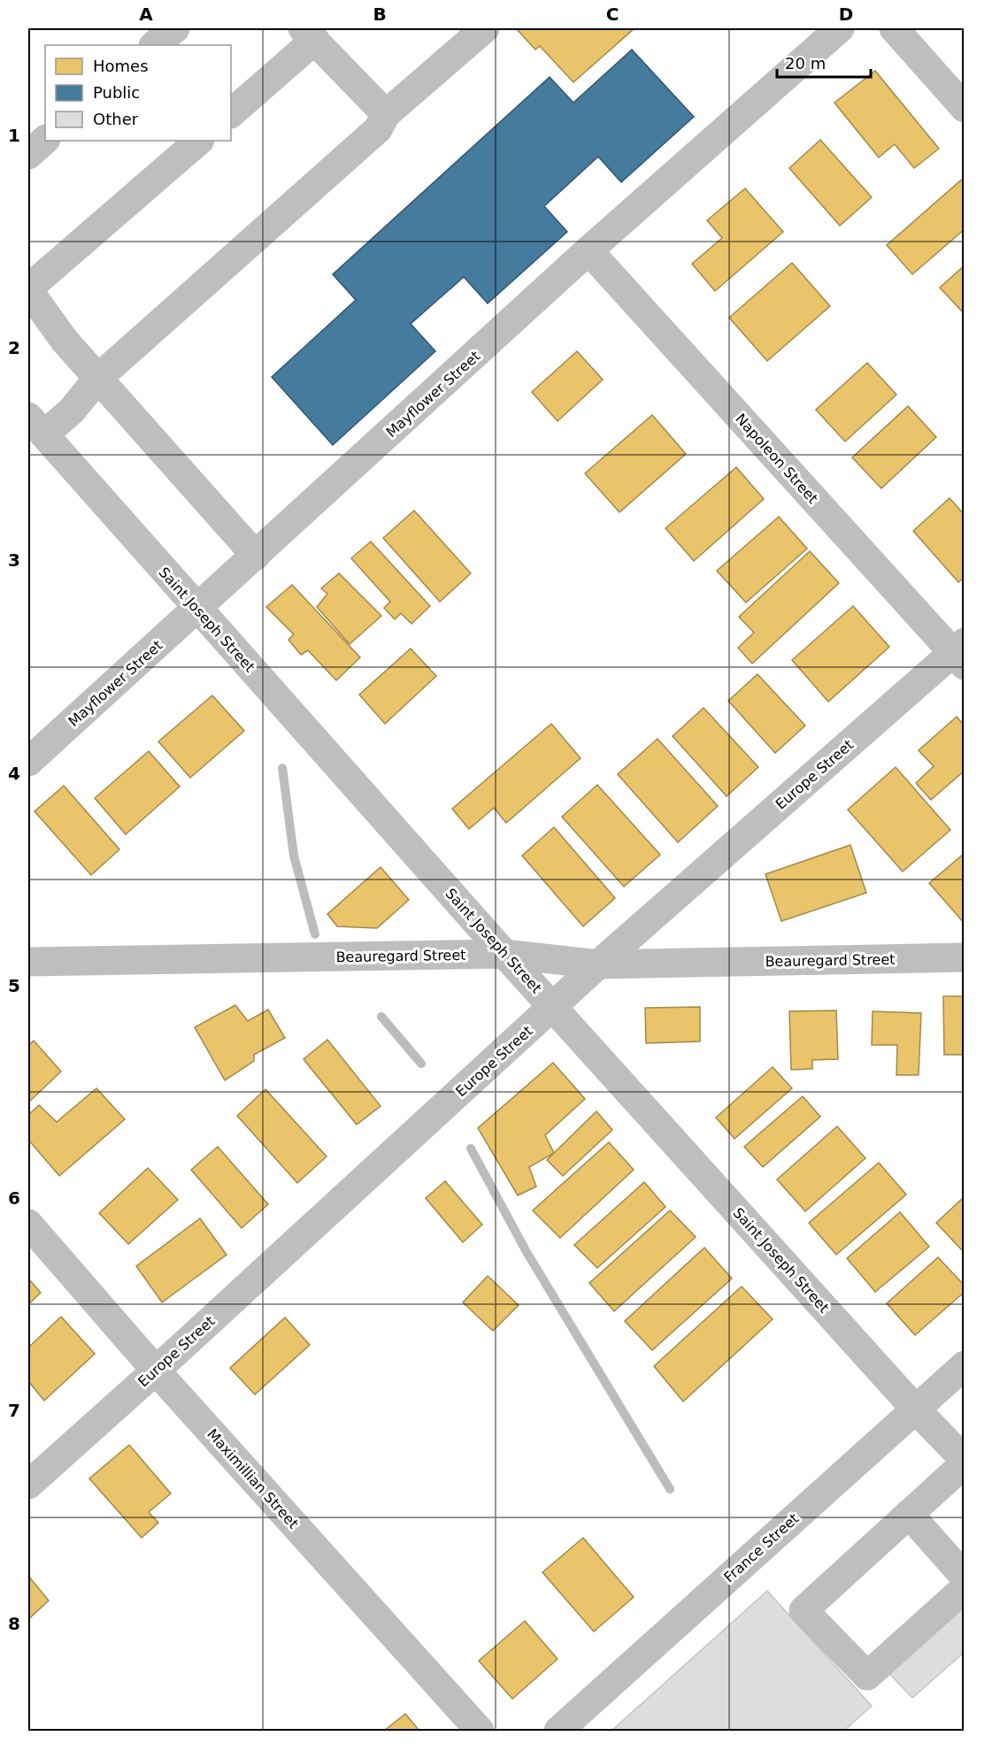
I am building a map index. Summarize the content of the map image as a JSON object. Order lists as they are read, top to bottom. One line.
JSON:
{"streets":{"street":["Mayflower Street","Napoleon Street","Saint Joseph Street","Europe Street","Beauregard Street","Maximillian Street","France Street"]},"crossings":[["Mayflower Street","Napoleon Street"],["Mayflower Street","Saint Joseph Street"],["Napoleon Street","Europe Street"],["Saint Joseph Street","Europe Street"],["Saint Joseph Street","Beauregard Street"],["Saint Joseph Street","France Street"],["Europe Street","Beauregard Street"],["Europe Street","Maximillian Street"]],"legend":["Homes","Public","Other"],"scale_bar":"20 m","grid":{"columns":["A","B","C","D"],"rows":["1","2","3","4","5","6","7","8"]}}
